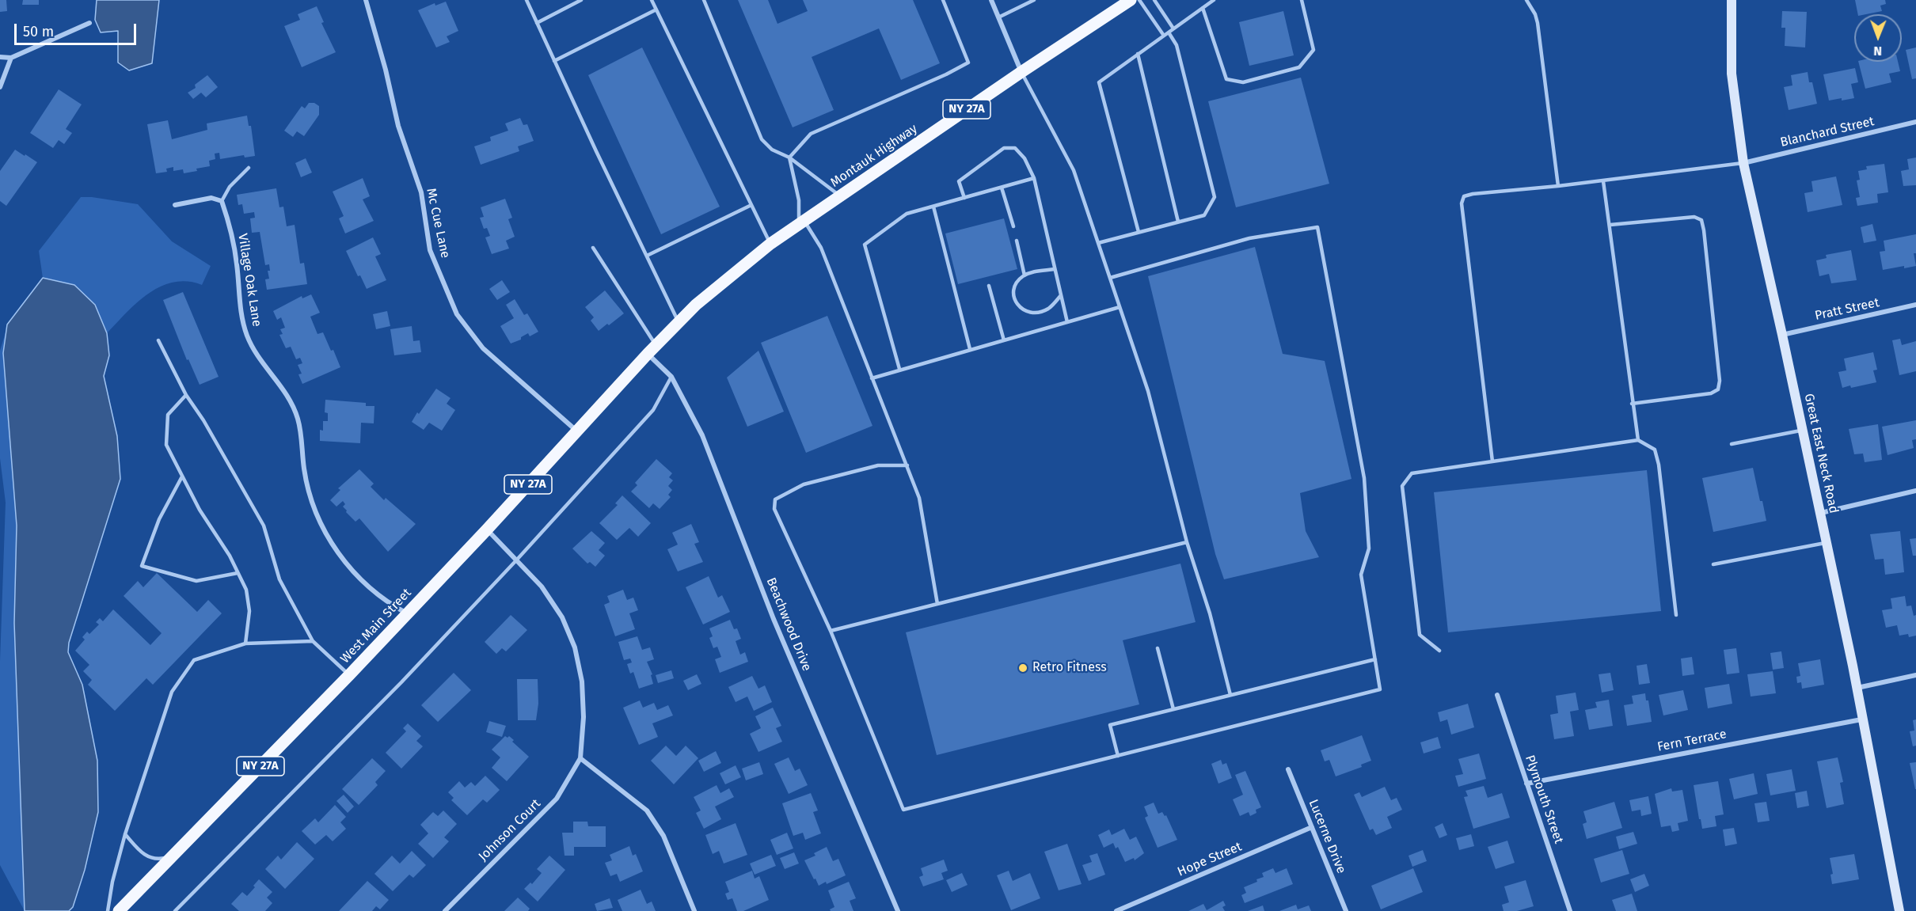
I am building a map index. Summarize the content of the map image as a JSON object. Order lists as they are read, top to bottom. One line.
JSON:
{"streets":{"main road":["NY 27A","Montauk Highway","Great East Neck Road","West Main Street"],"street":["Blanchard Street","Mc Cue Lane","Village Oak Lane","Pratt Street","Beachwood Drive","Fern Terrace","Plymouth Street","Johnson Court","Lucerne Drive","Hope Street"]},"crossings":[["Blanchard Street","Great East Neck Road"],["Montauk Highway","Beachwood Drive"],["Montauk Highway","West Main Street"],["Mc Cue Lane","West Main Street"],["Village Oak Lane","West Main Street"],["Pratt Street","Great East Neck Road"],["Great East Neck Road","Fern Terrace"],["Beachwood Drive","West Main Street"],["Fern Terrace","Plymouth Street"],["Lucerne Drive","Hope Street"]],"places":["Retro Fitness"],"scale_bar":"50 m","north":"bottom"}
